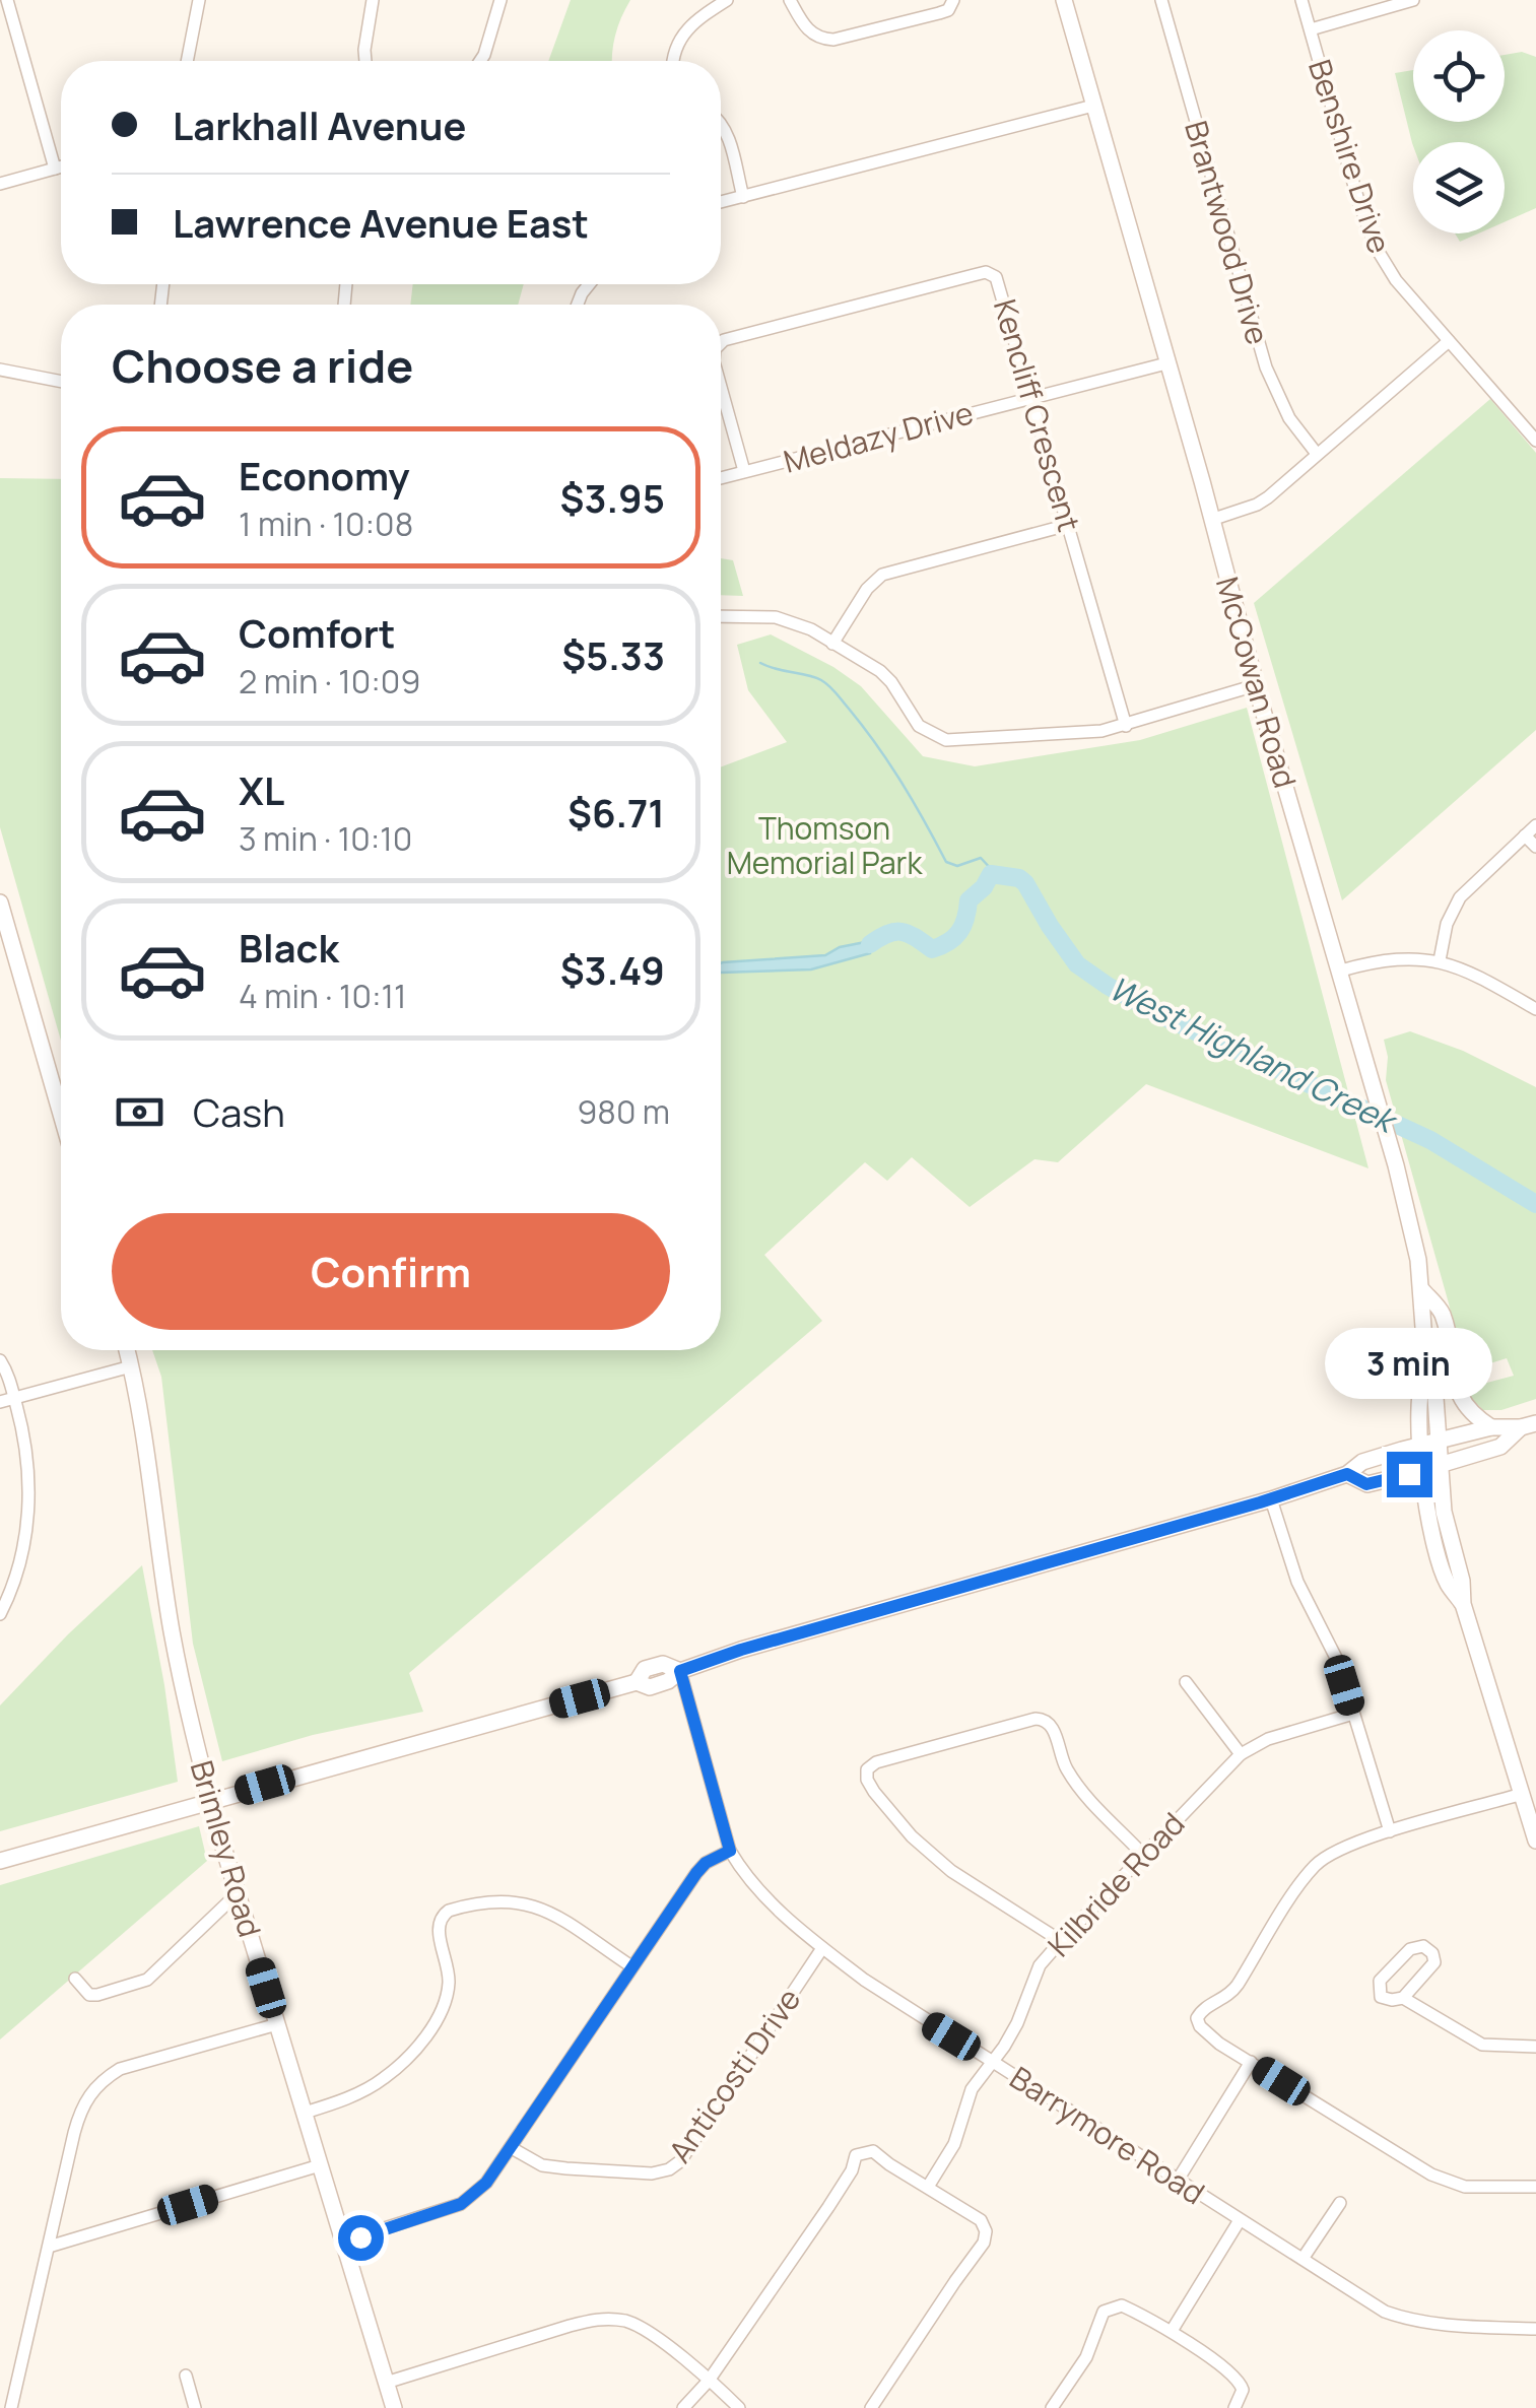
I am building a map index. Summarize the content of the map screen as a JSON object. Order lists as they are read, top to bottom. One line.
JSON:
{"streets":{"main road":["McCowan Road","Brimley Road"],"street":["Benshire Drive","Brantwood Drive","Kencliff Crescent","Meldazy Drive","Kilbride Road","Anticosti Drive","Barrymore Road"]},"crossings":[["Kencliff Crescent","Meldazy Drive"],["Meldazy Drive","McCowan Road"],["Kilbride Road","Barrymore Road"],["Anticosti Drive","Barrymore Road"]],"water":["West Highland Creek"],"parks":["Thomson Memorial Park"],"page":{"banner":["Larkhall Avenue","Lawrence Avenue East"],"heading":"Choose a ride","list":[{"name":"Economy","note":"1 min · 10:08","value":"$3.95"},{"name":"Comfort","note":"2 min · 10:09","value":"$5.33"},{"name":"XL","note":"3 min · 10:10","value":"$6.71"},{"name":"Black","note":"4 min · 10:11","value":"$3.49"}],"pay":["Cash","980 m"],"buttons":"Confirm","bubble":"3 min"}}
